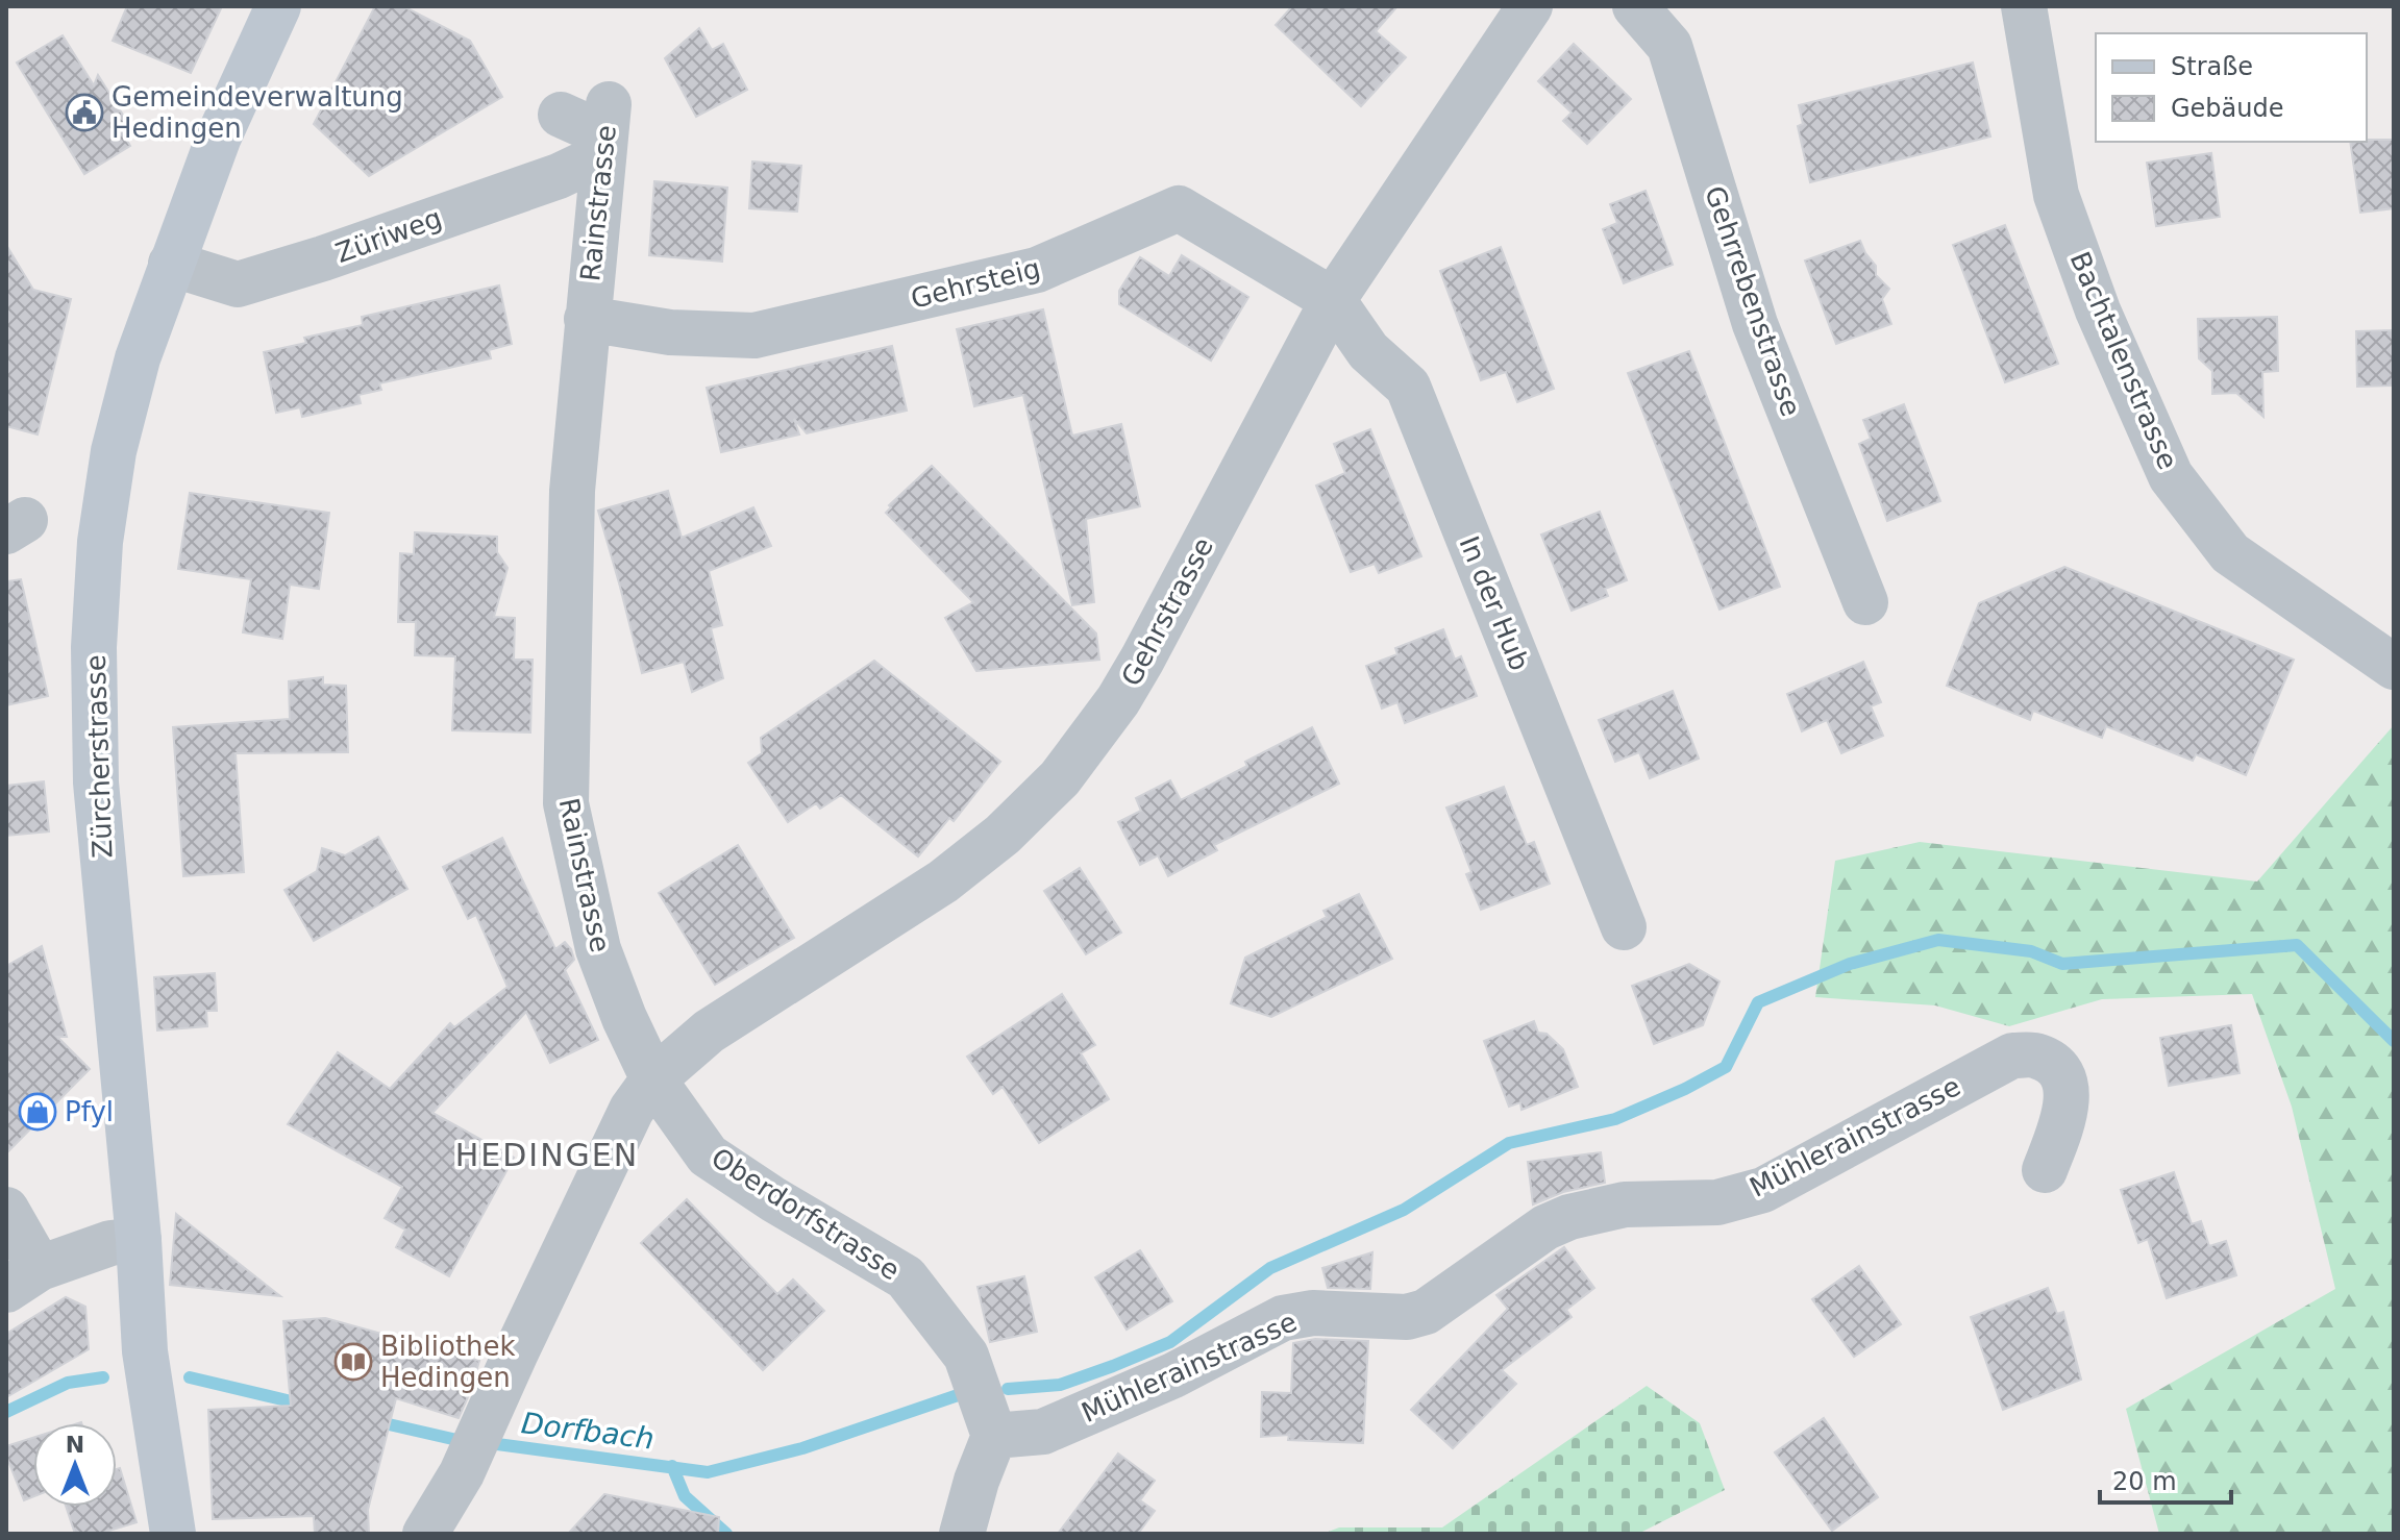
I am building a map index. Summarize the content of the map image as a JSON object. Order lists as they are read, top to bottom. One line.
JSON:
{"streets":{"main road":["Zürcherstrasse"],"street":["Rainstrasse","Züriweg","Gehrsteig","Gehrrebenstrasse","Bachtalenstrasse","In der Hub","Gehrstrasse","Mühlerainstrasse","Oberdorfstrasse"]},"crossings":[["Rainstrasse","Züriweg"],["Rainstrasse","Gehrsteig"],["Rainstrasse","Gehrstrasse"],["Rainstrasse","Oberdorfstrasse"],["Züriweg","Zürcherstrasse"],["Gehrsteig","In der Hub"],["Gehrsteig","Gehrstrasse"],["In der Hub","Gehrstrasse"],["Gehrstrasse","Oberdorfstrasse"],["Mühlerainstrasse","Oberdorfstrasse"]],"districts":["HEDINGEN"],"water":["Dorfbach"],"places":{"public building":["Gemeindeverwaltung Hedingen"],"shop":["Pfyl"],"library":["Bibliothek Hedingen"]},"legend":["Straße","Gebäude"],"scale_bar":"20 m","north":"top"}
